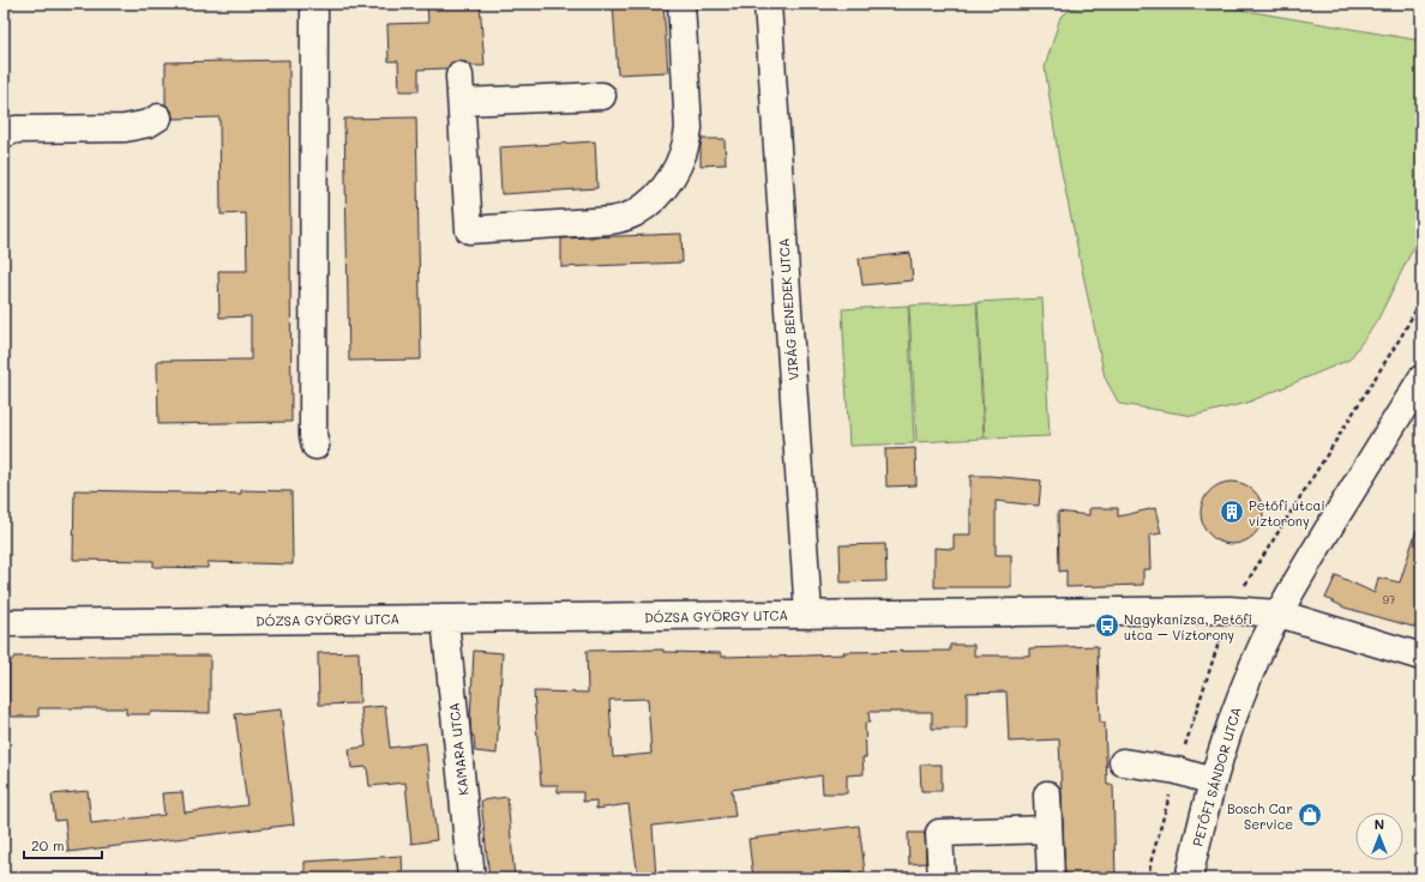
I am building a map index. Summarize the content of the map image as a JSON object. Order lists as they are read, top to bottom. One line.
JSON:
{"streets":{"street":["VIRÁG BENEDEK UTCA","DÓZSA GYÖRGY UTCA","KAMARA UTCA","PETŐFI SÁNDOR UTCA"]},"crossings":[["VIRÁG BENEDEK UTCA","DÓZSA GYÖRGY UTCA"],["DÓZSA GYÖRGY UTCA","KAMARA UTCA"],["DÓZSA GYÖRGY UTCA","PETŐFI SÁNDOR UTCA"]],"places":{"building":["Petőfi utcai víztorony"],"bus stop":["Nagykanizsa, Petőfi utca – Víztorony"],"shop":["Bosch Car Service"]},"house_numbers":["97"],"scale_bar":"20 m","north":"top"}
